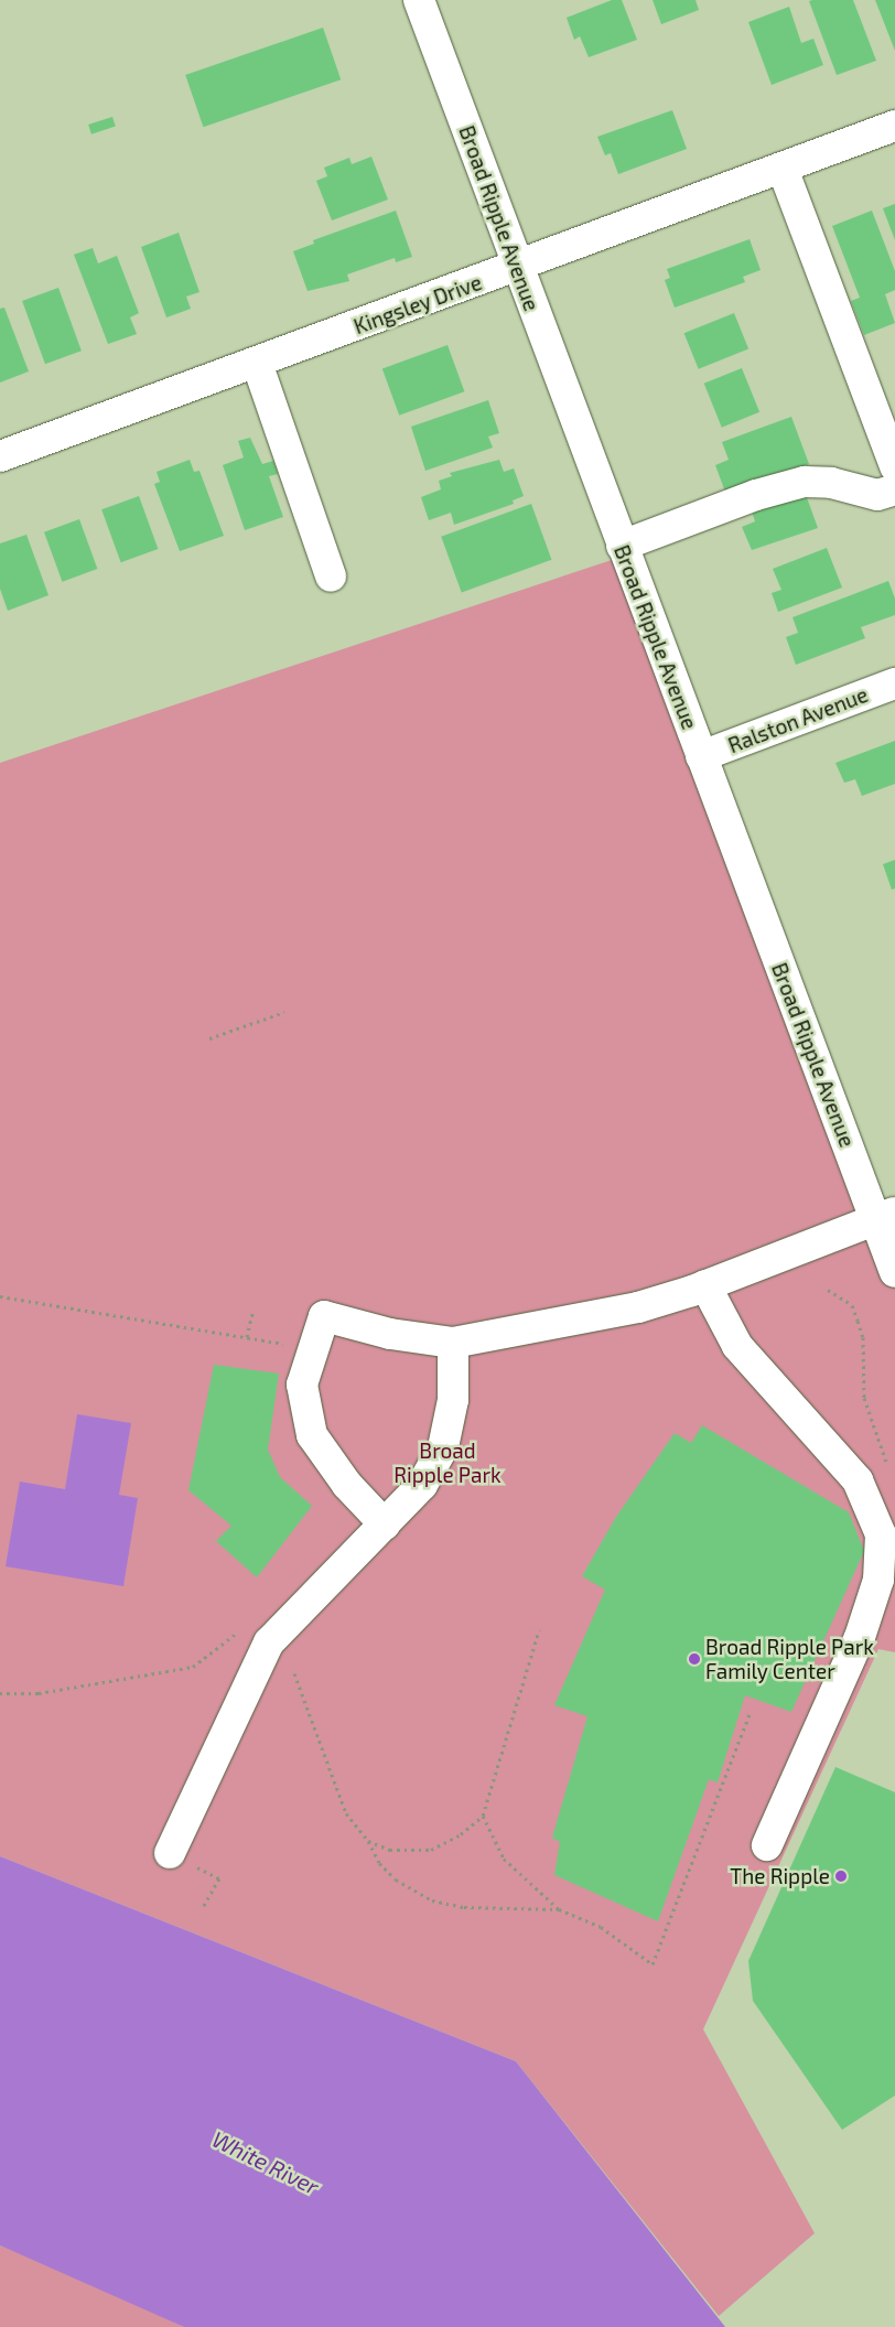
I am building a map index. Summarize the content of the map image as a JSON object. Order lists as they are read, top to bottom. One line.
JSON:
{"streets":{"street":["Broad Ripple Avenue","Kingsley Drive","Ralston Avenue"]},"crossings":[["Broad Ripple Avenue","Kingsley Drive"],["Broad Ripple Avenue","Ralston Avenue"]],"water":["White River"],"parks":["Broad Ripple Park"],"places":["Broad Ripple Park Family Center","The Ripple"]}
